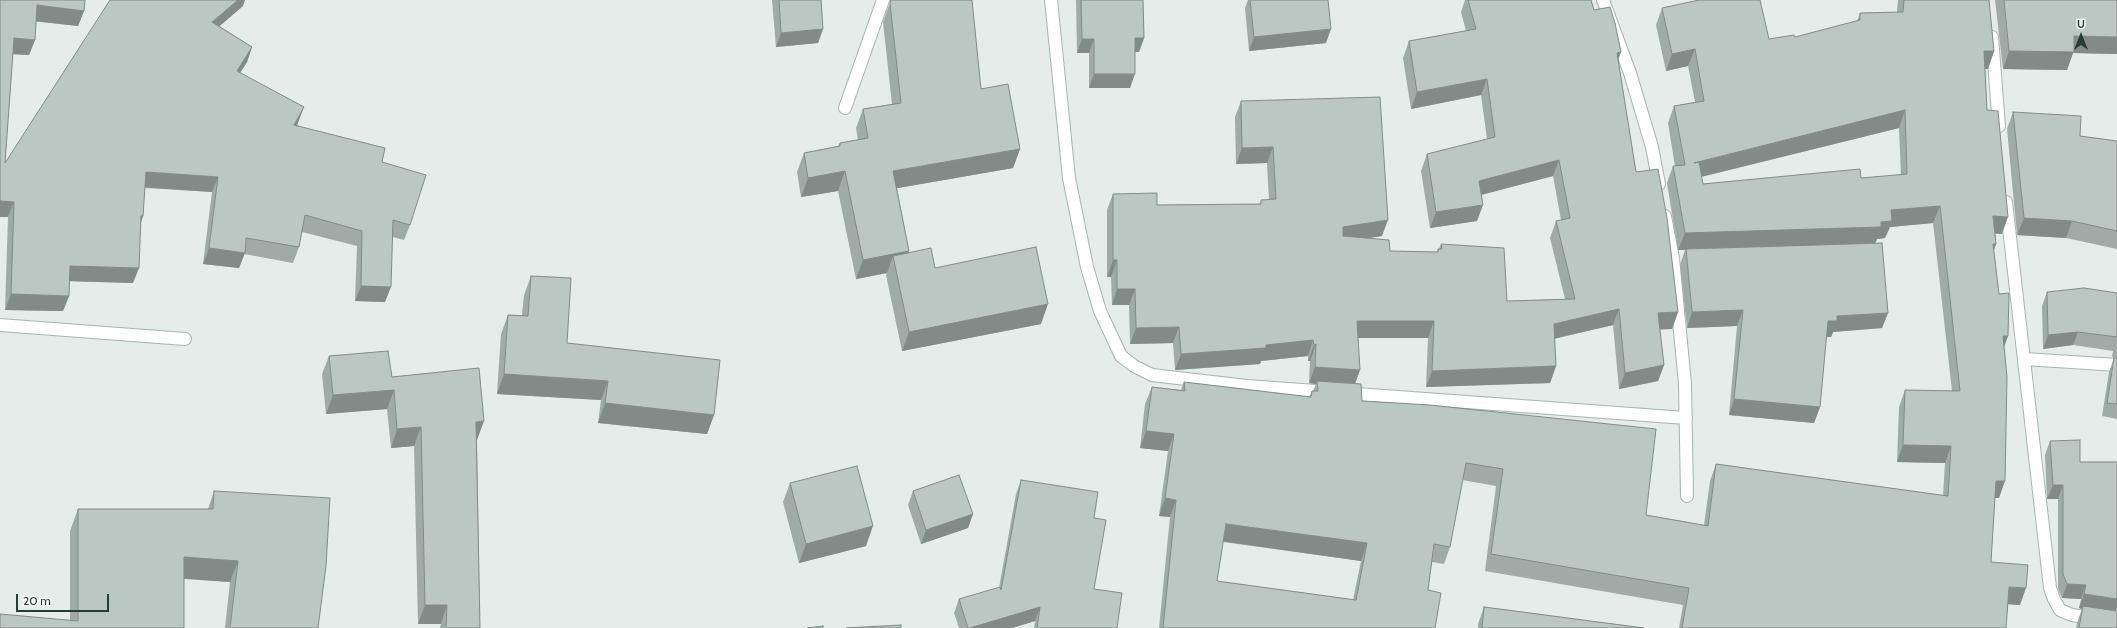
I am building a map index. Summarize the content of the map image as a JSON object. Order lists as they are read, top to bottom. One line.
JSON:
{"scale_bar":"20 m","north":"top"}
